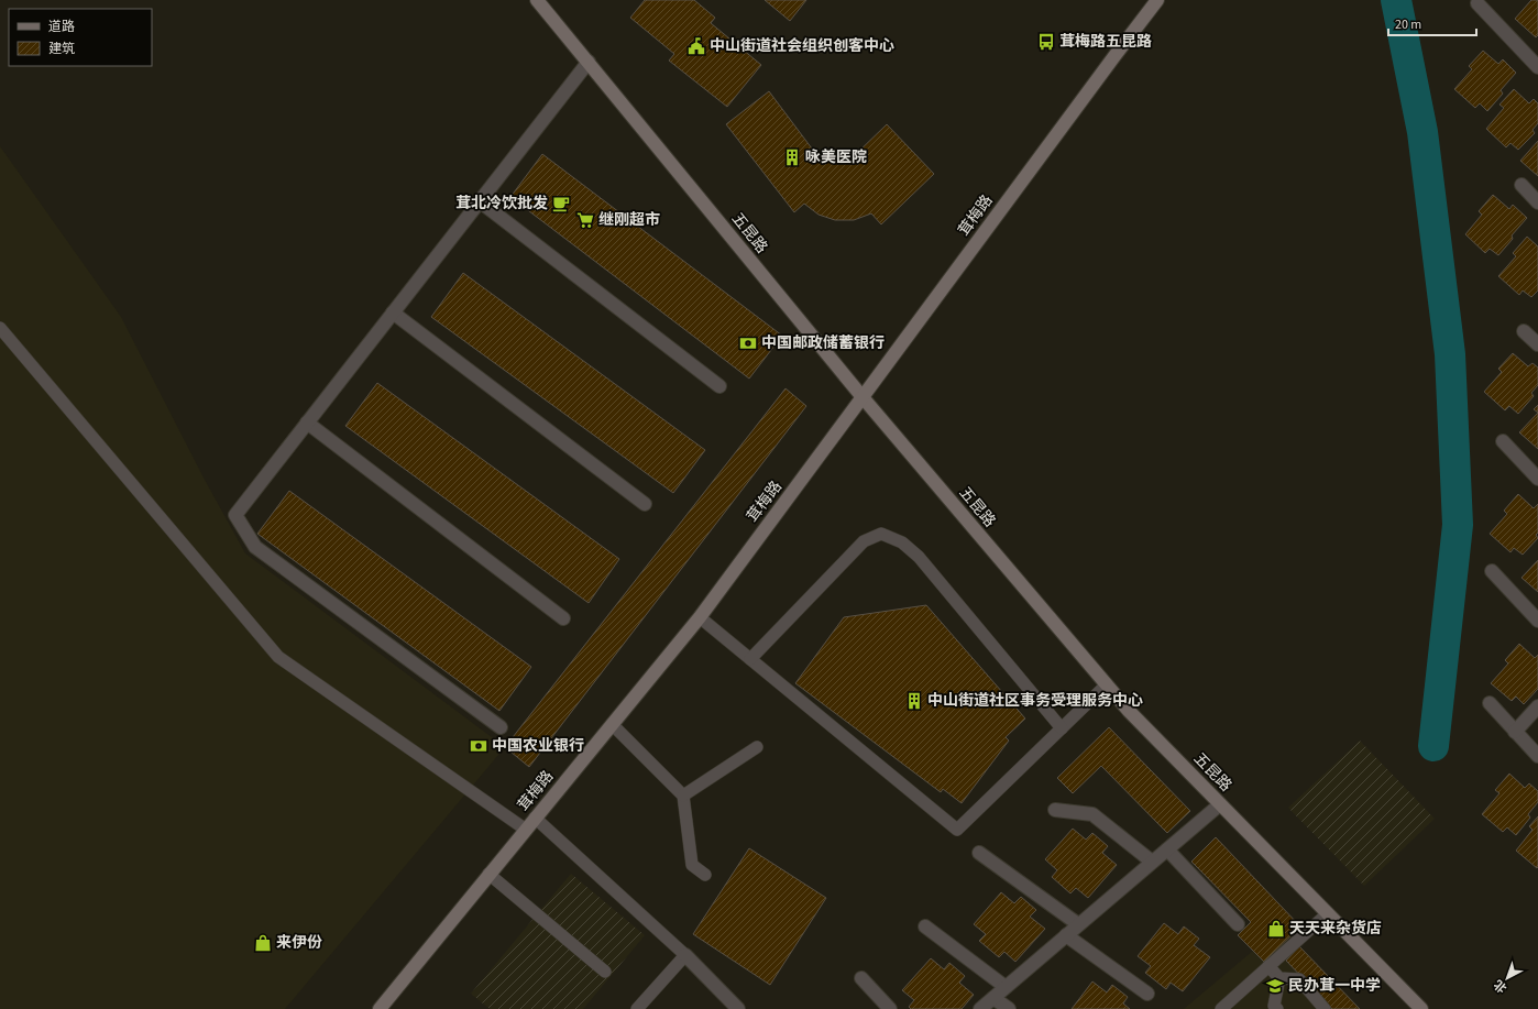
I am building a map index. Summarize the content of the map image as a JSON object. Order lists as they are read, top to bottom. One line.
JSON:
{"streets":{"street":["茸梅路","五昆路"]},"crossings":[["茸梅路","五昆路"]],"places":{"bus stop":["茸梅路五昆路"],"public building":["中山街道社会组织创客中心"],"building":["咏美医院","中山街道社区事务受理服务中心"],"cafe":["茸北冷饮批发"],"supermarket":["继刚超市"],"bank":["中国邮政储蓄银行","中国农业银行"],"shop":["天天来杂货店","来伊份"],"school or university":["民办茸一中学"]},"legend":["道路","建筑"],"scale_bar":"20 m","north":"bottom left"}
